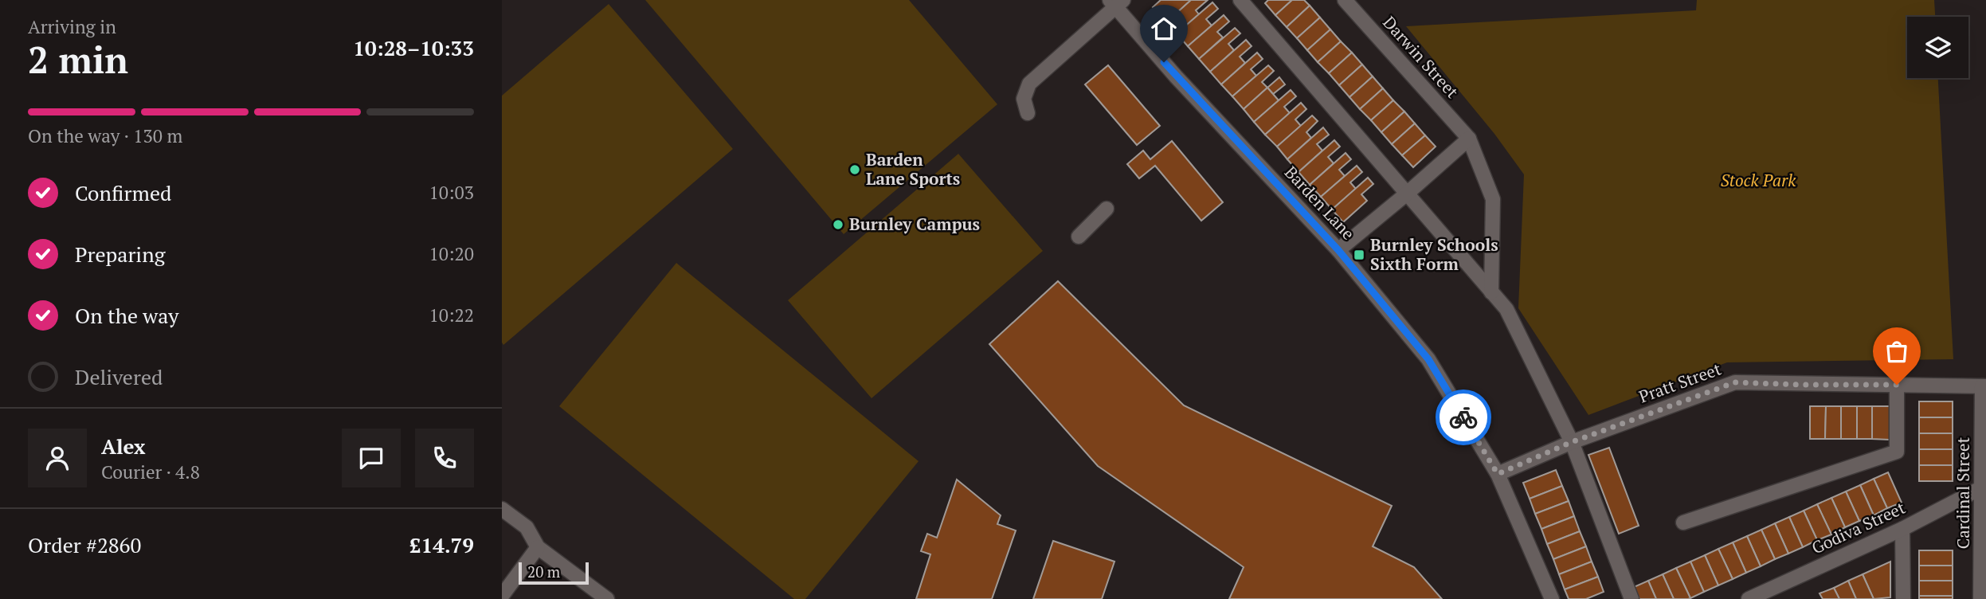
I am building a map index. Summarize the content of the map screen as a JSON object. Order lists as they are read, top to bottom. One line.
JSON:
{"streets":{"street":["Darwin Street","Barden Lane","Pratt Street","Cardinal Street","Godiva Street"]},"crossings":[["Barden Lane","Pratt Street"],["Pratt Street","Cardinal Street"],["Cardinal Street","Godiva Street"]],"parks":["Stock Park"],"places":{"other":["Barden Lane Sports","Burnley Campus"],"transit":["Burnley Schools Sixth Form"]},"scale_bar":"20 m","page":{"heading":["2 min","Arriving in","10:28–10:33"],"panel":["Alex","Courier · 4.8","Order #2860","£14.79"],"bar":"On the way · 130 m","list":[["Confirmed","10:03"],["Preparing","10:20"],["On the way","10:22"],"Delivered"],"scale":"20 m"}}
